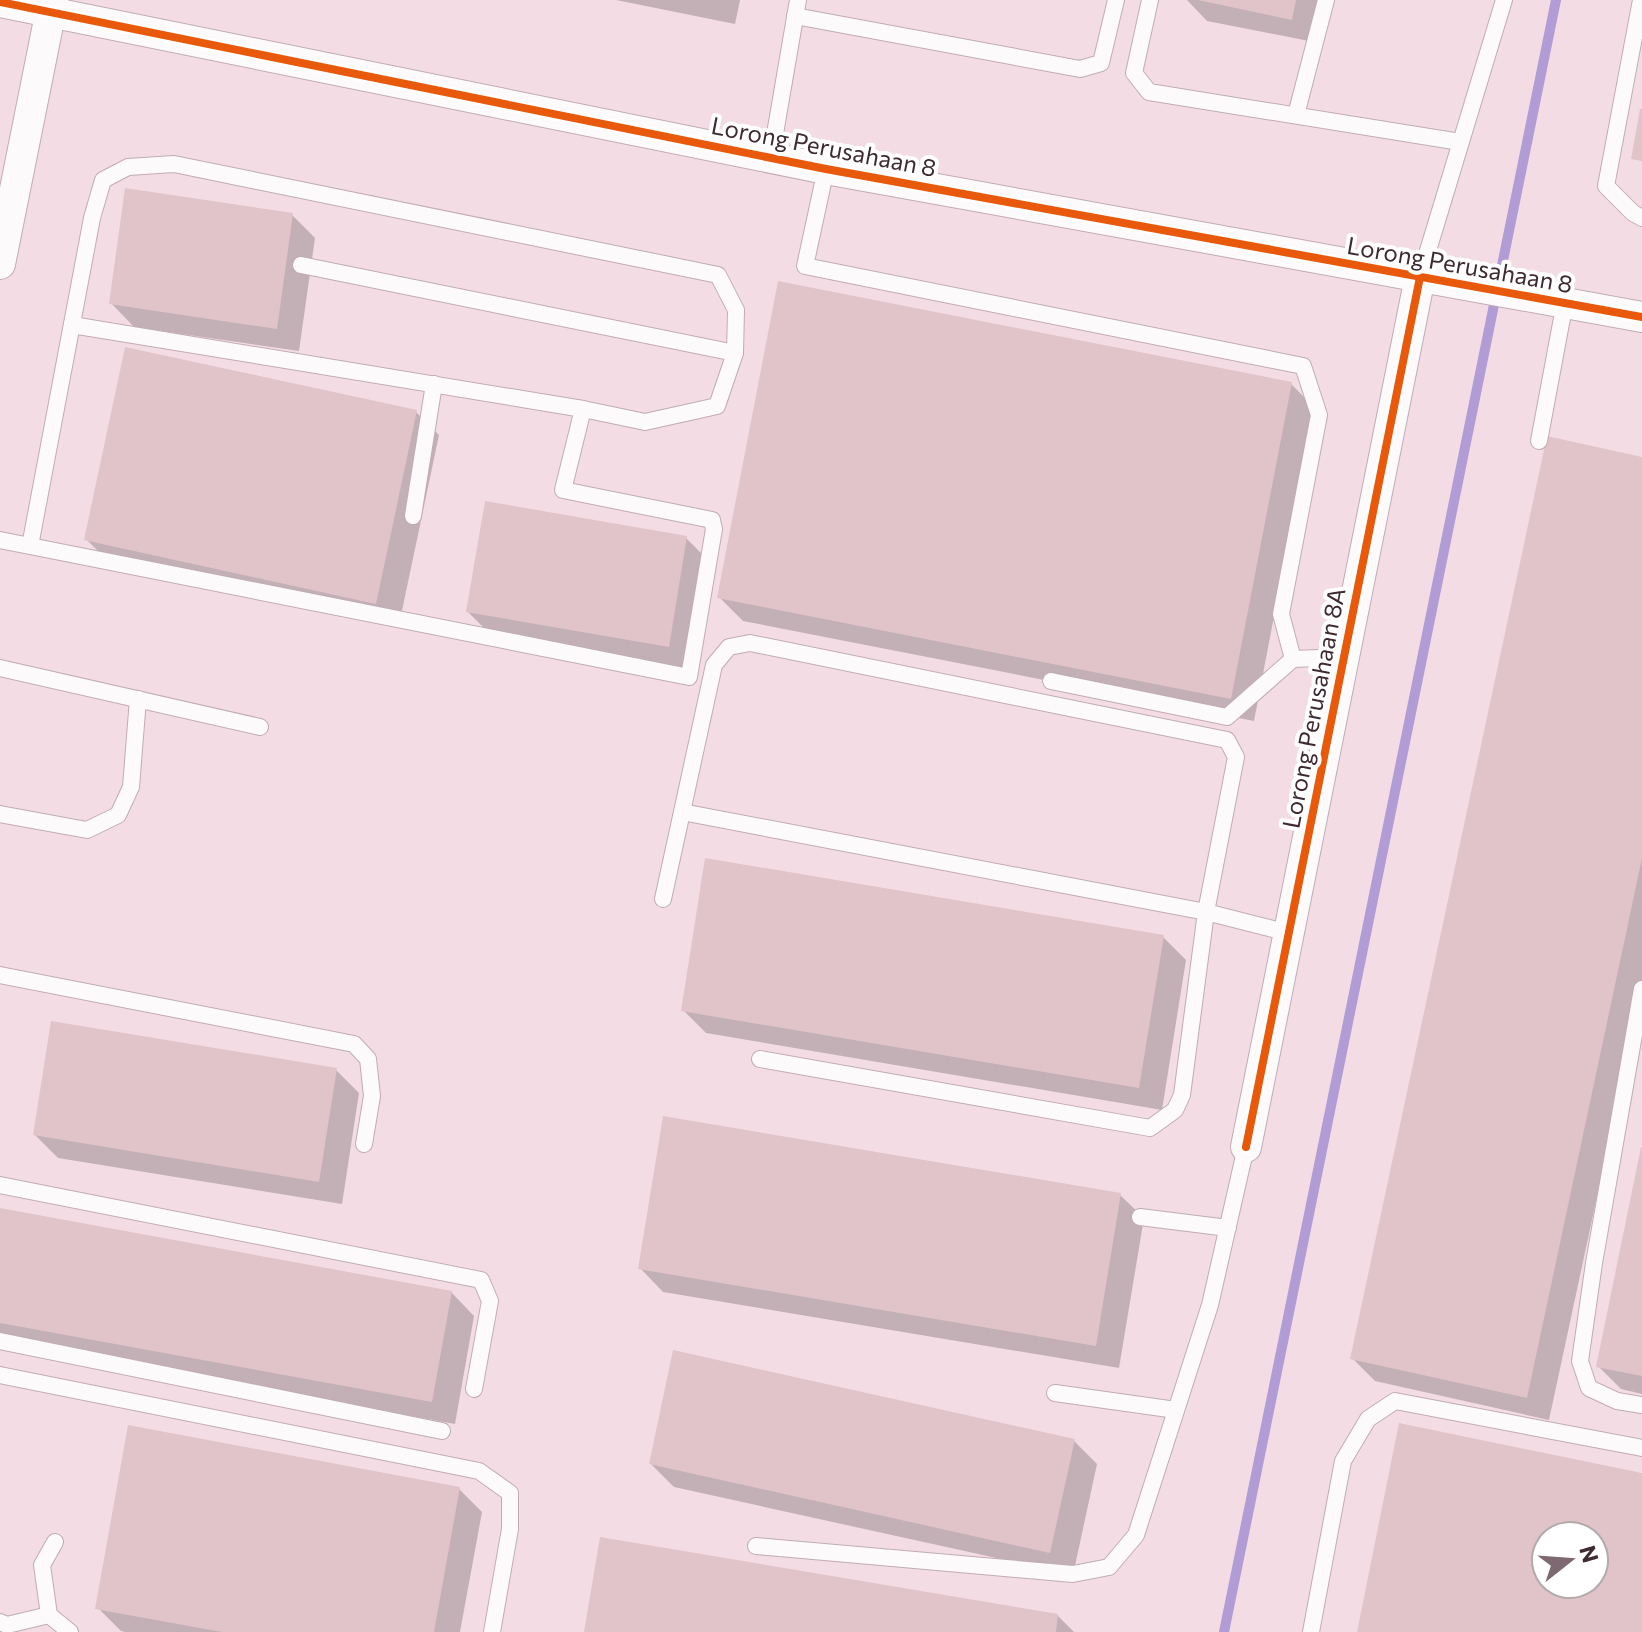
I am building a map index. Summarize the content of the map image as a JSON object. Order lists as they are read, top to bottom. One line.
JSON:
{"streets":{"street":["Lorong Perusahaan 8","Lorong Perusahaan 8A"]},"crossings":[["Lorong Perusahaan 8","Lorong Perusahaan 8A"]],"north":"right"}
